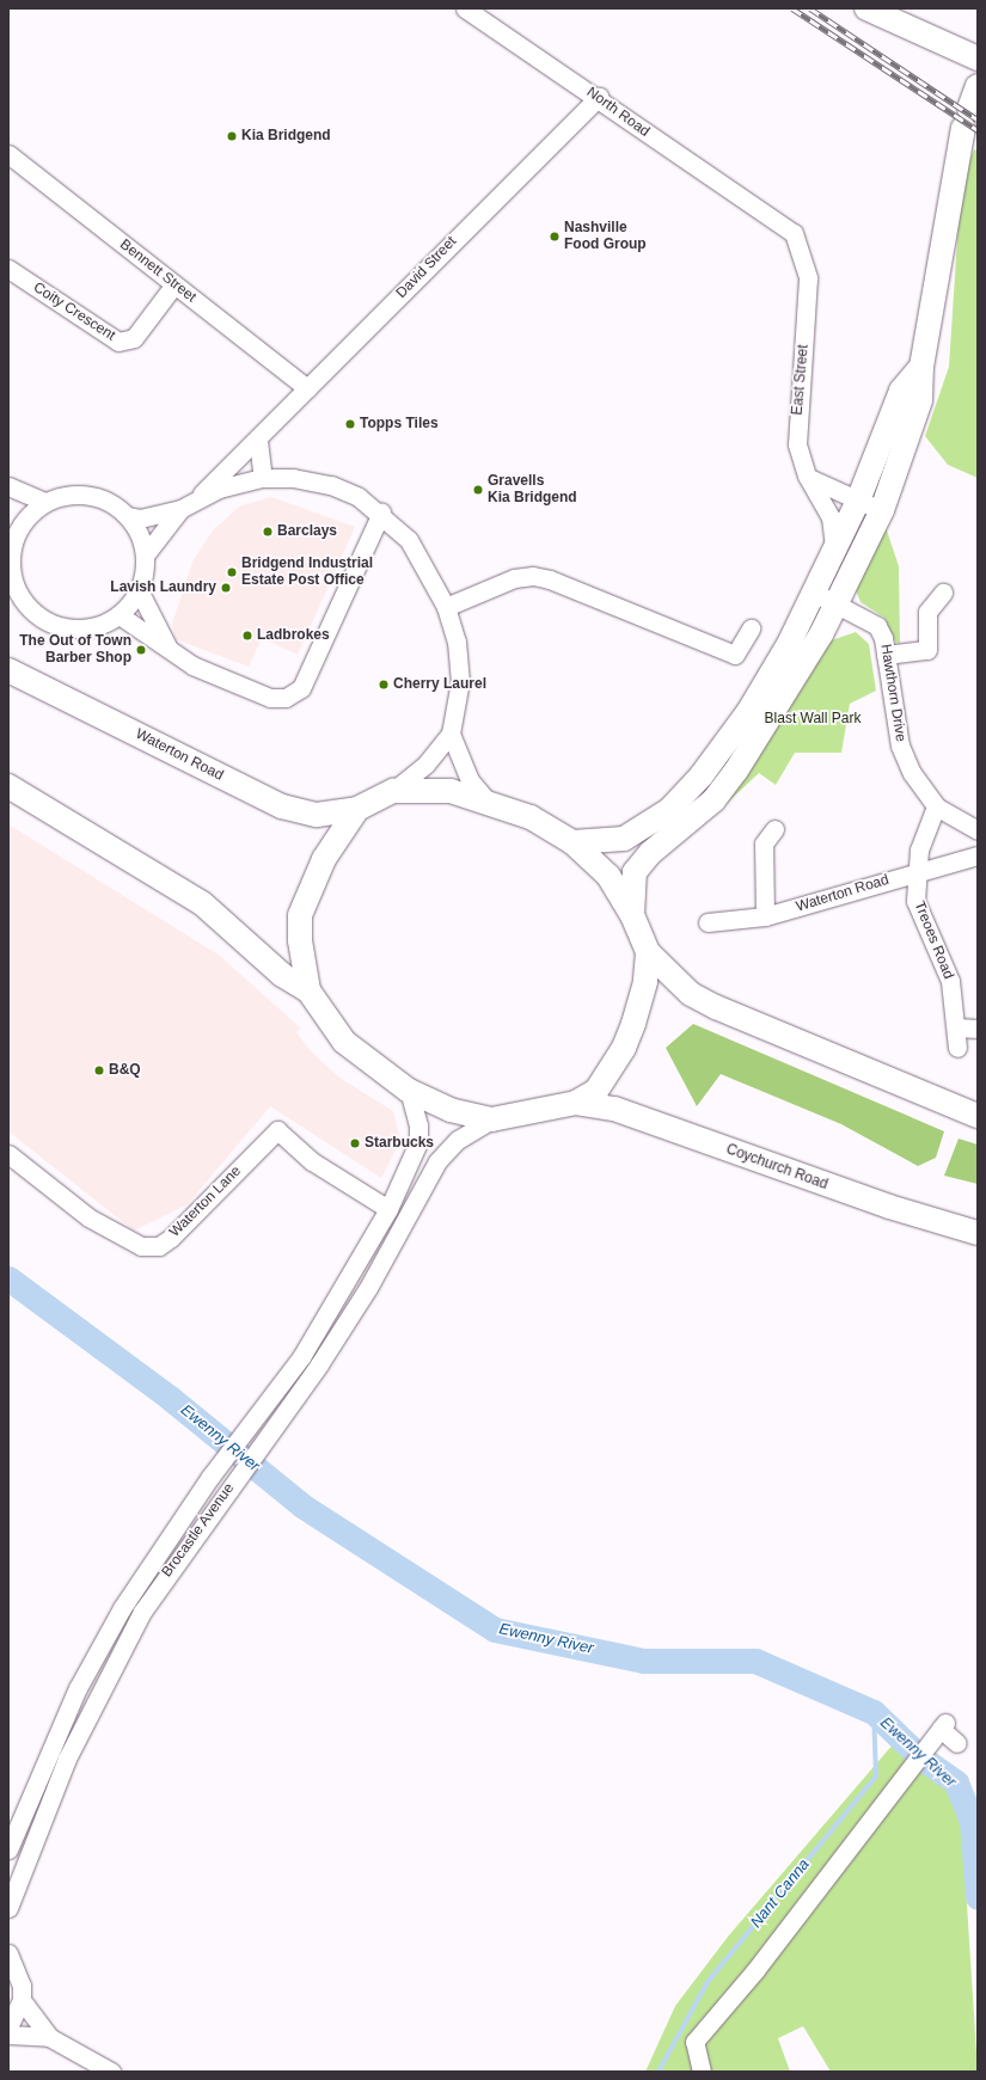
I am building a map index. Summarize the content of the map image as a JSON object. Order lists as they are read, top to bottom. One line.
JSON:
{"streets":{"main road":["Waterton Road","Coychurch Road"],"street":["North Road","David Street","Bennett Street","Coity Crescent","East Street","Hawthorn Drive","Treoes Road","Waterton Lane","Brocastle Avenue"]},"crossings":[["North Road","David Street"],["North Road","East Street"],["David Street","Bennett Street"],["Bennett Street","Coity Crescent"],["Hawthorn Drive","Treoes Road"],["Waterton Road","Treoes Road"],["Waterton Lane","Brocastle Avenue"]],"water":["Ewenny River","Nant Canna"],"parks":["Blast Wall Park"],"places":["Kia Bridgend","Nashville Food Group","Topps Tiles","Gravells Kia Bridgend","Barclays","Bridgend Industrial Estate Post Office","Lavish Laundry","Ladbrokes","The Out of Town Barber Shop","Cherry Laurel","B&Q","Starbucks"]}
